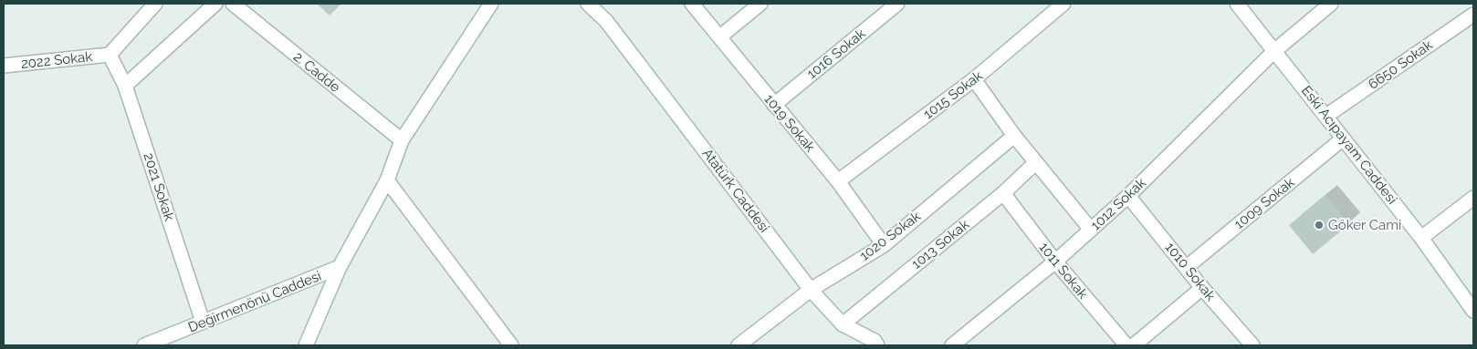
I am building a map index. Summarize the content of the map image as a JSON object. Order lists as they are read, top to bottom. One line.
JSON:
{"streets":{"street":["1016 Sokak","2022 Sokak","6650 Sokak","2. Cadde","1015 Sokak","1019 Sokak","Eski Acıpayam Caddesi","2021 Sokak","Atatürk Caddesi","1009 Sokak","1012 Sokak","1020 Sokak","1013 Sokak","1011 Sokak","1010 Sokak","Değirmenönü Caddesi"]},"crossings":[["1016 Sokak","1019 Sokak"],["2022 Sokak","2021 Sokak"],["6650 Sokak","Eski Acıpayam Caddesi"],["1015 Sokak","1019 Sokak"],["1019 Sokak","1020 Sokak"],["Eski Acıpayam Caddesi","1009 Sokak"],["Eski Acıpayam Caddesi","1012 Sokak"],["2021 Sokak","Değirmenönü Caddesi"],["Atatürk Caddesi","1020 Sokak"],["Atatürk Caddesi","1013 Sokak"],["1009 Sokak","1010 Sokak"],["1012 Sokak","1011 Sokak"],["1012 Sokak","1010 Sokak"],["1013 Sokak","1011 Sokak"]],"places":["Göker Cami"]}
